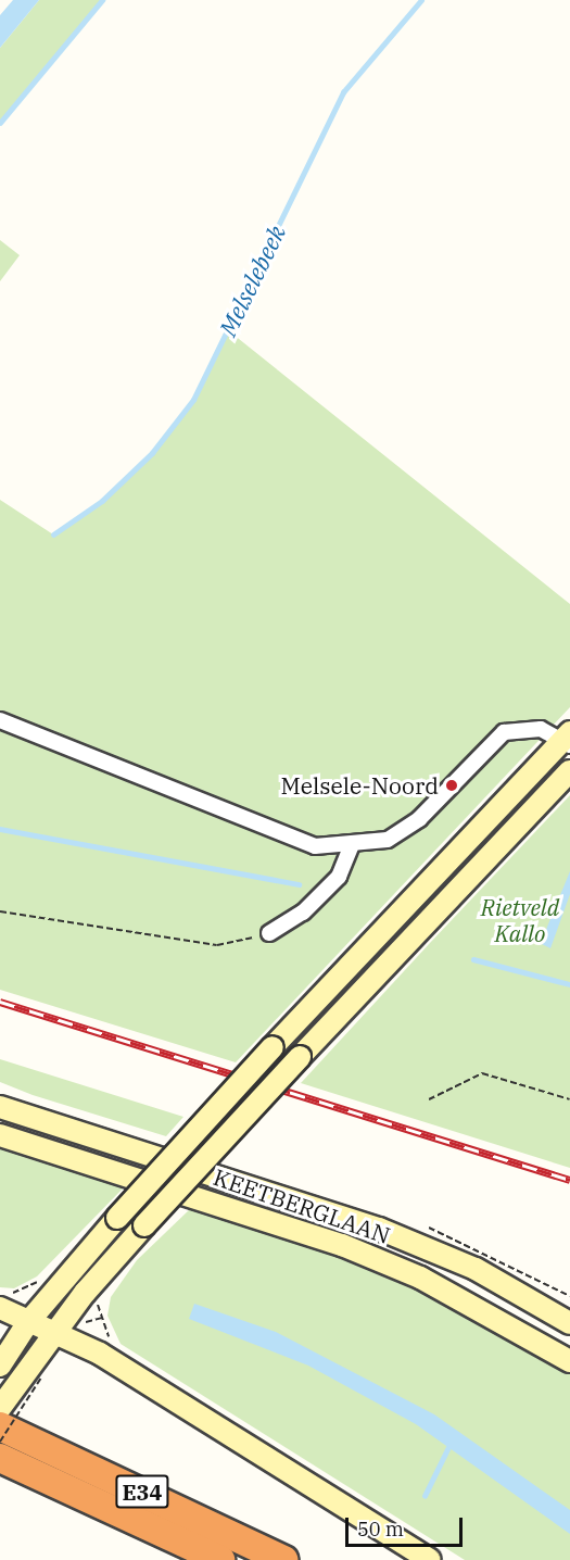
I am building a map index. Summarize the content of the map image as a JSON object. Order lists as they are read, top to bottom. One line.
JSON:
{"streets":{"highway":["E34"],"main road":["KEETBERGLAAN"]},"water":["Melselebeek"],"parks":["Rietveld Kallo"],"places":["Melsele-Noord"],"scale_bar":"50 m"}
